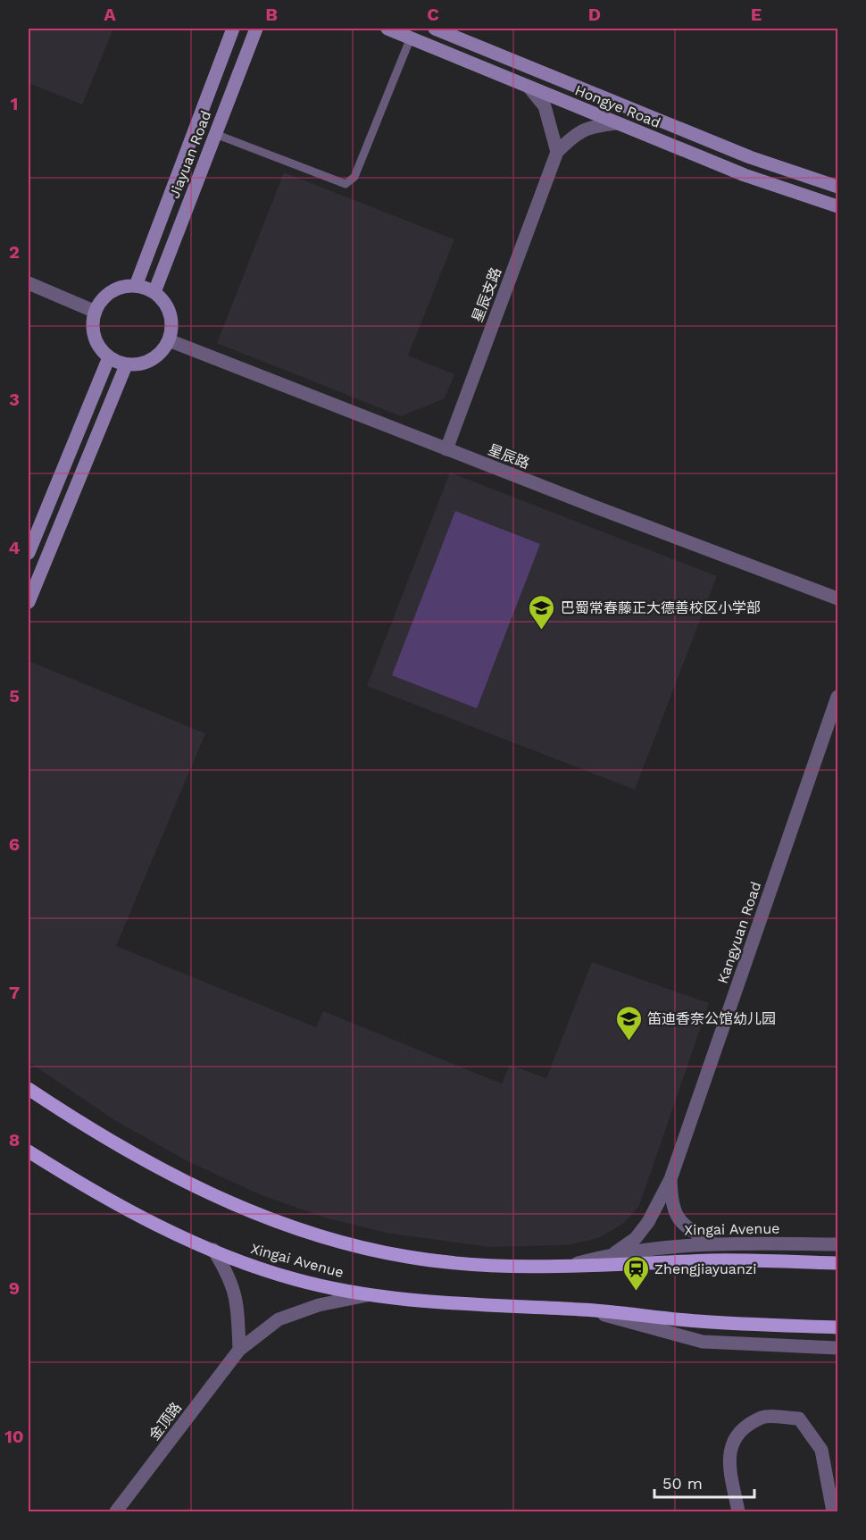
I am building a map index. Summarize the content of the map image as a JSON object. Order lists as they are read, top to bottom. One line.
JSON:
{"streets":{"main road":["Hongye Road","Jiayuan Road","Xingai Avenue"],"street":["星辰支路","星辰路","Kangyuan Road","金顶路"]},"crossings":[["Jiayuan Road","星辰路"],["星辰支路","星辰路"],["Xingai Avenue","金顶路"]],"places":{"school or university":["巴蜀常春藤正大德善校区小学部","笛迪香奈公馆幼儿园"],"station":["Zhengjiayuanzi"]},"scale_bar":"50 m","grid":{"columns":["A","B","C","D","E"],"rows":["1","2","3","4","5","6","7","8","9","10"]}}
